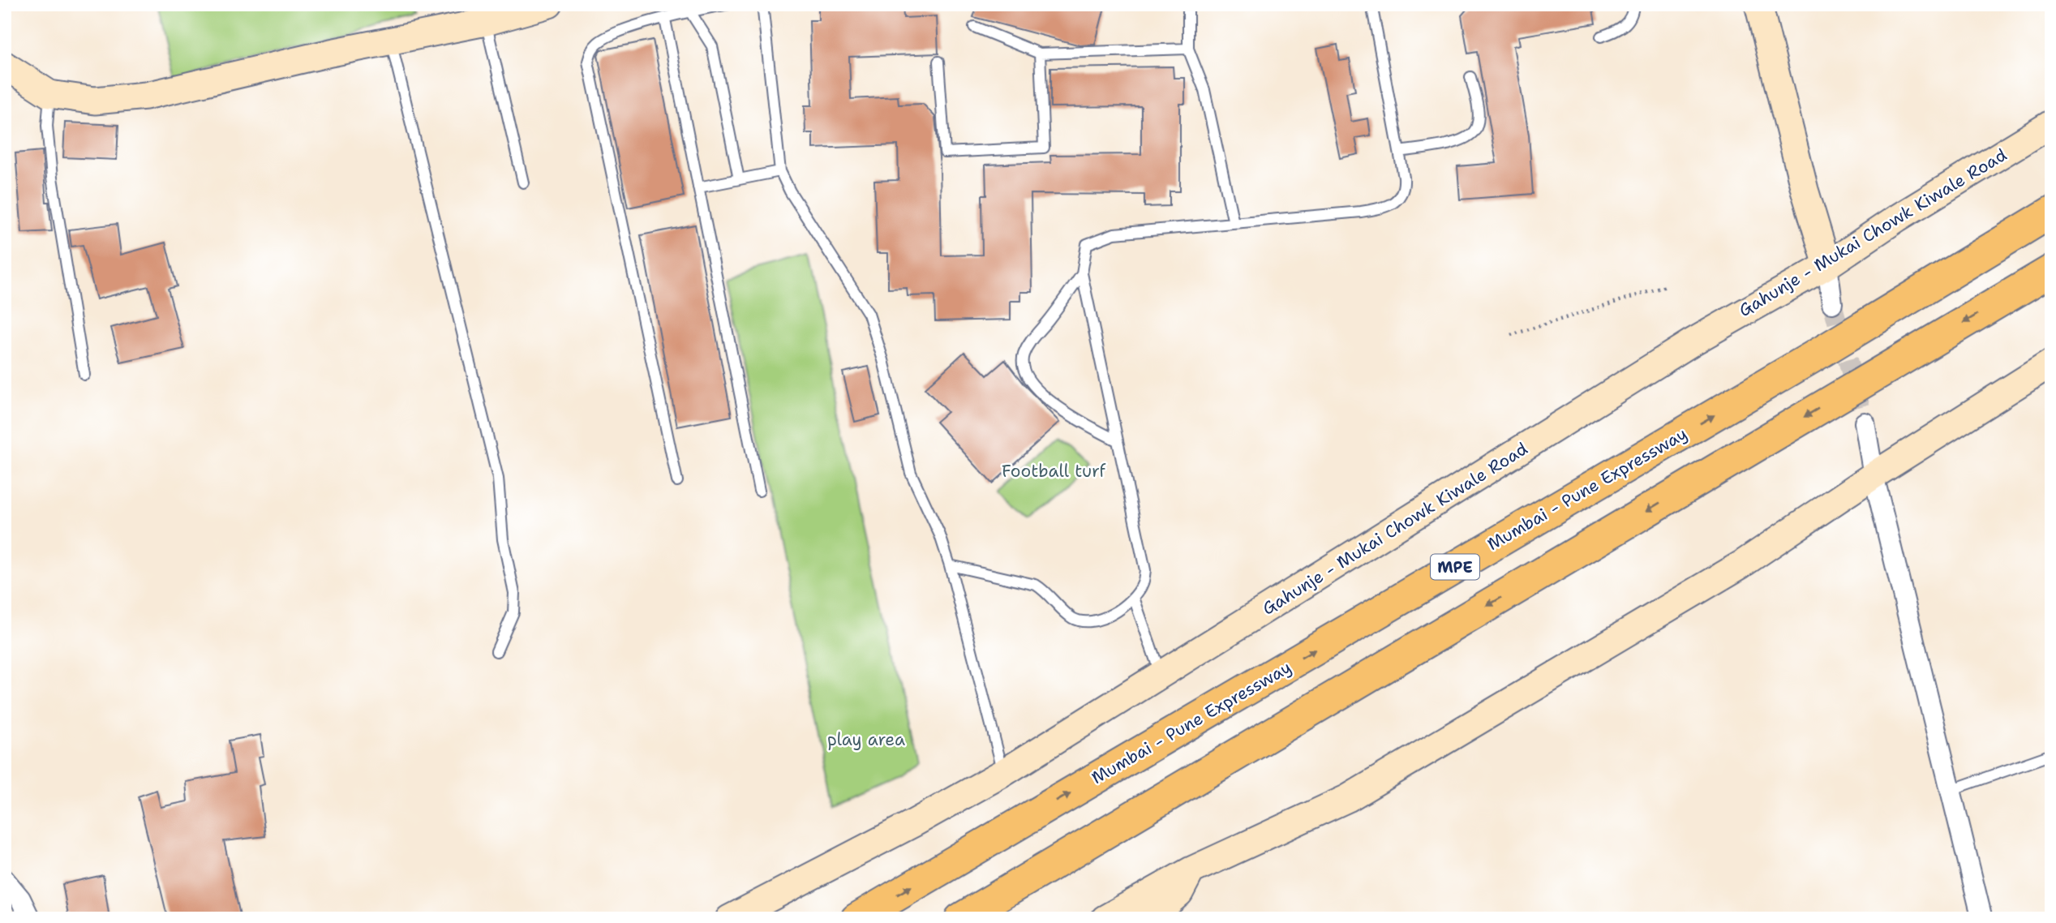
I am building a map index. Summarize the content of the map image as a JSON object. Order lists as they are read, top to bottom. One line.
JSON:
{"streets":{"highway":["Mumbai - Pune Expressway","MPE"],"street":["Gahunje - Mukai Chowk Kiwale Road"]},"parks":["Football turf","play area"]}
